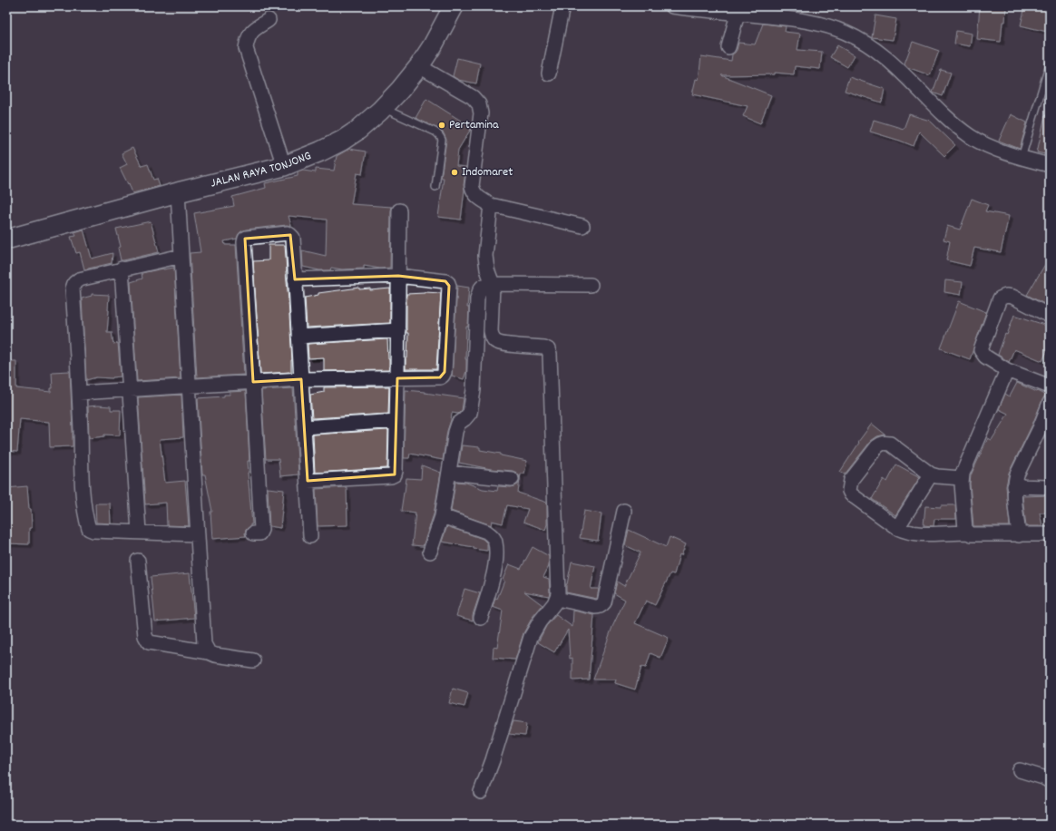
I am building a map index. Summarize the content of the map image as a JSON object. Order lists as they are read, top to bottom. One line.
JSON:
{"streets":{"main road":["JALAN RAYA TONJONG"]},"places":["Pertamina","Indomaret"]}
